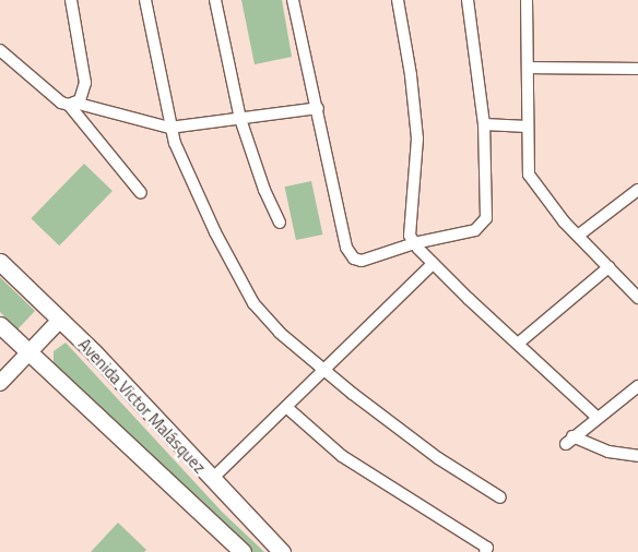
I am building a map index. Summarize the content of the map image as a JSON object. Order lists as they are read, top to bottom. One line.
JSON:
{"streets":{"main road":["Avenida Victor Malásquez"]}}
